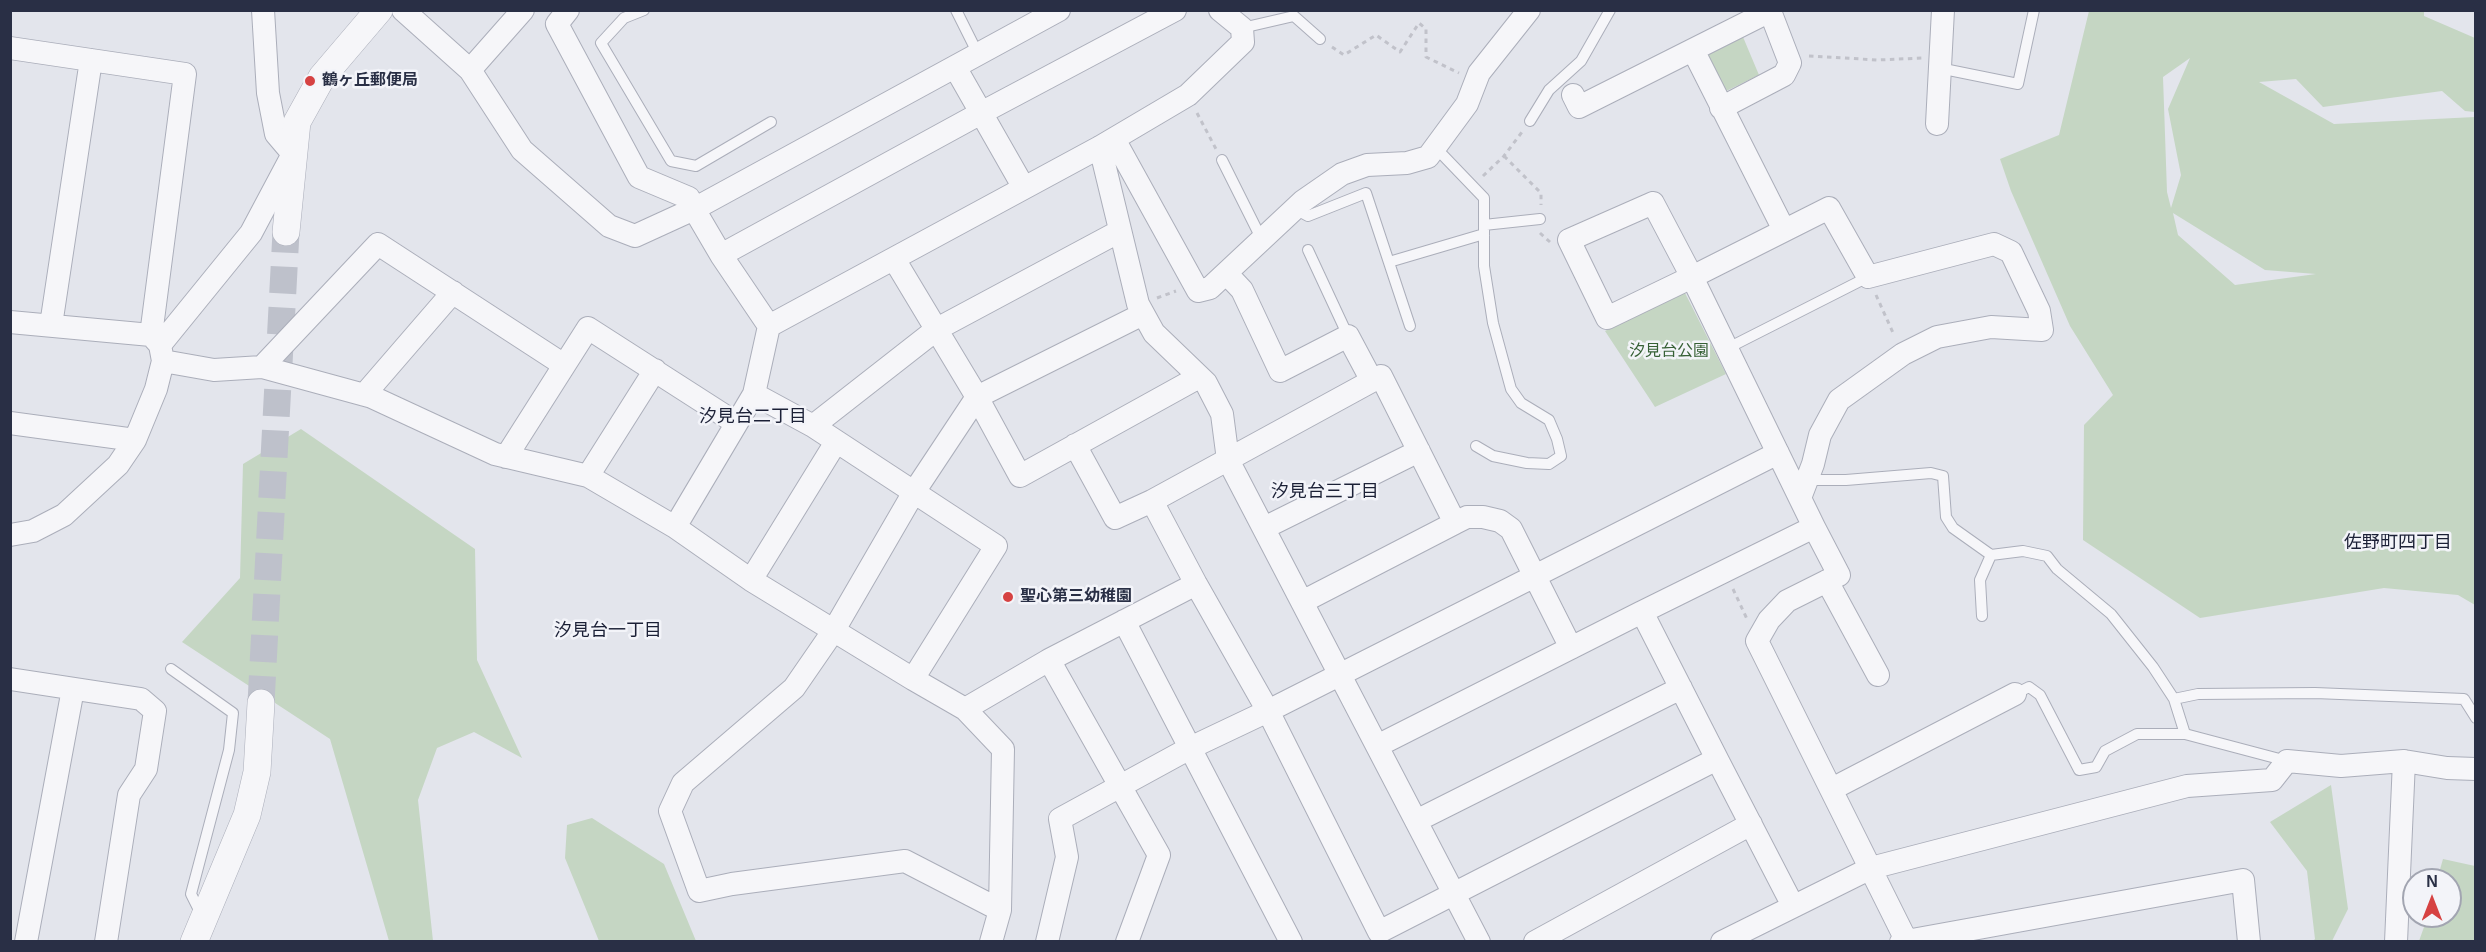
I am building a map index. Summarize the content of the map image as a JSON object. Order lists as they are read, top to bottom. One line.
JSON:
{"districts":["汐見台二丁目","汐見台三丁目","佐野町四丁目","汐見台一丁目"],"parks":["汐見台公園"],"places":["鶴ヶ丘郵便局","聖心第三幼稚園"],"north":"top"}
